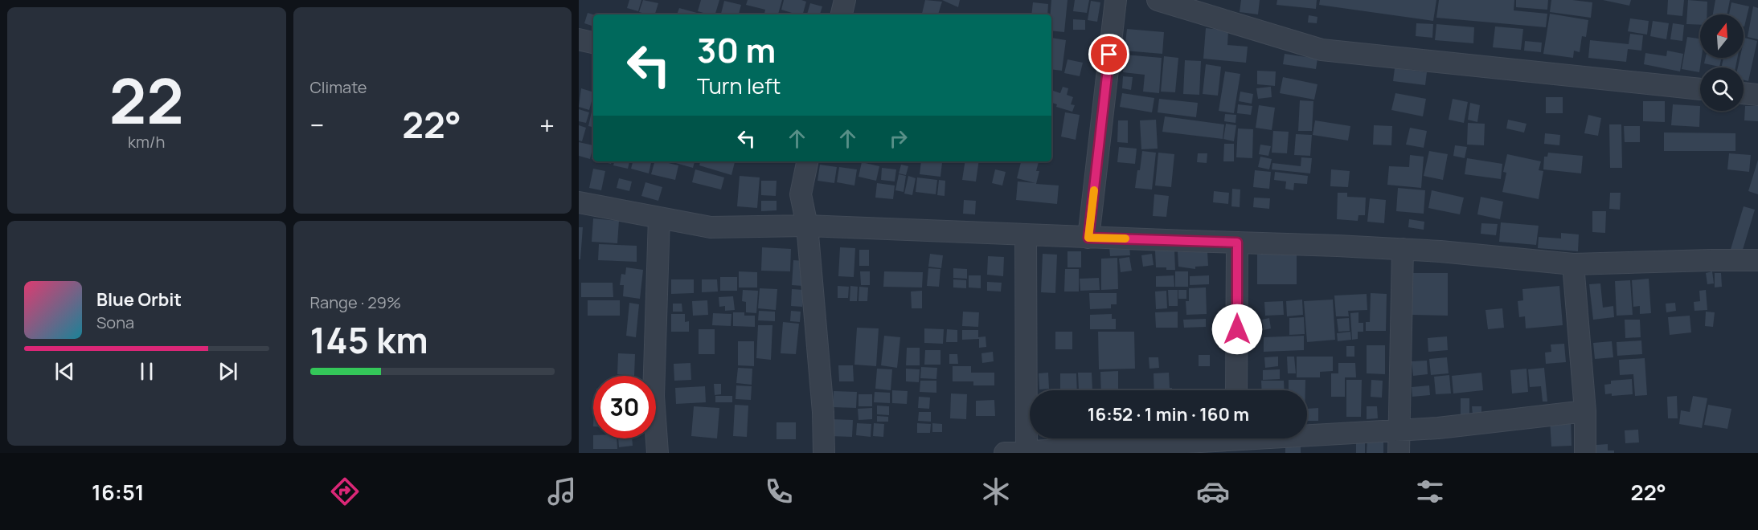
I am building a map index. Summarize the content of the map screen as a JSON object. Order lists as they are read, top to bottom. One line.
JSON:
{"north":"top","page":{"tile":[["22","km/h"],"Climate",["Range · 29%","145 km"]],"turn":["30 m","Turn left"],"heat":["−","22°","+"],"song":["Blue Orbit","Sona"],"limit":"30","trip":"16:52 · 1 min · 160 m","tabs":["16:51","22°"]}}
